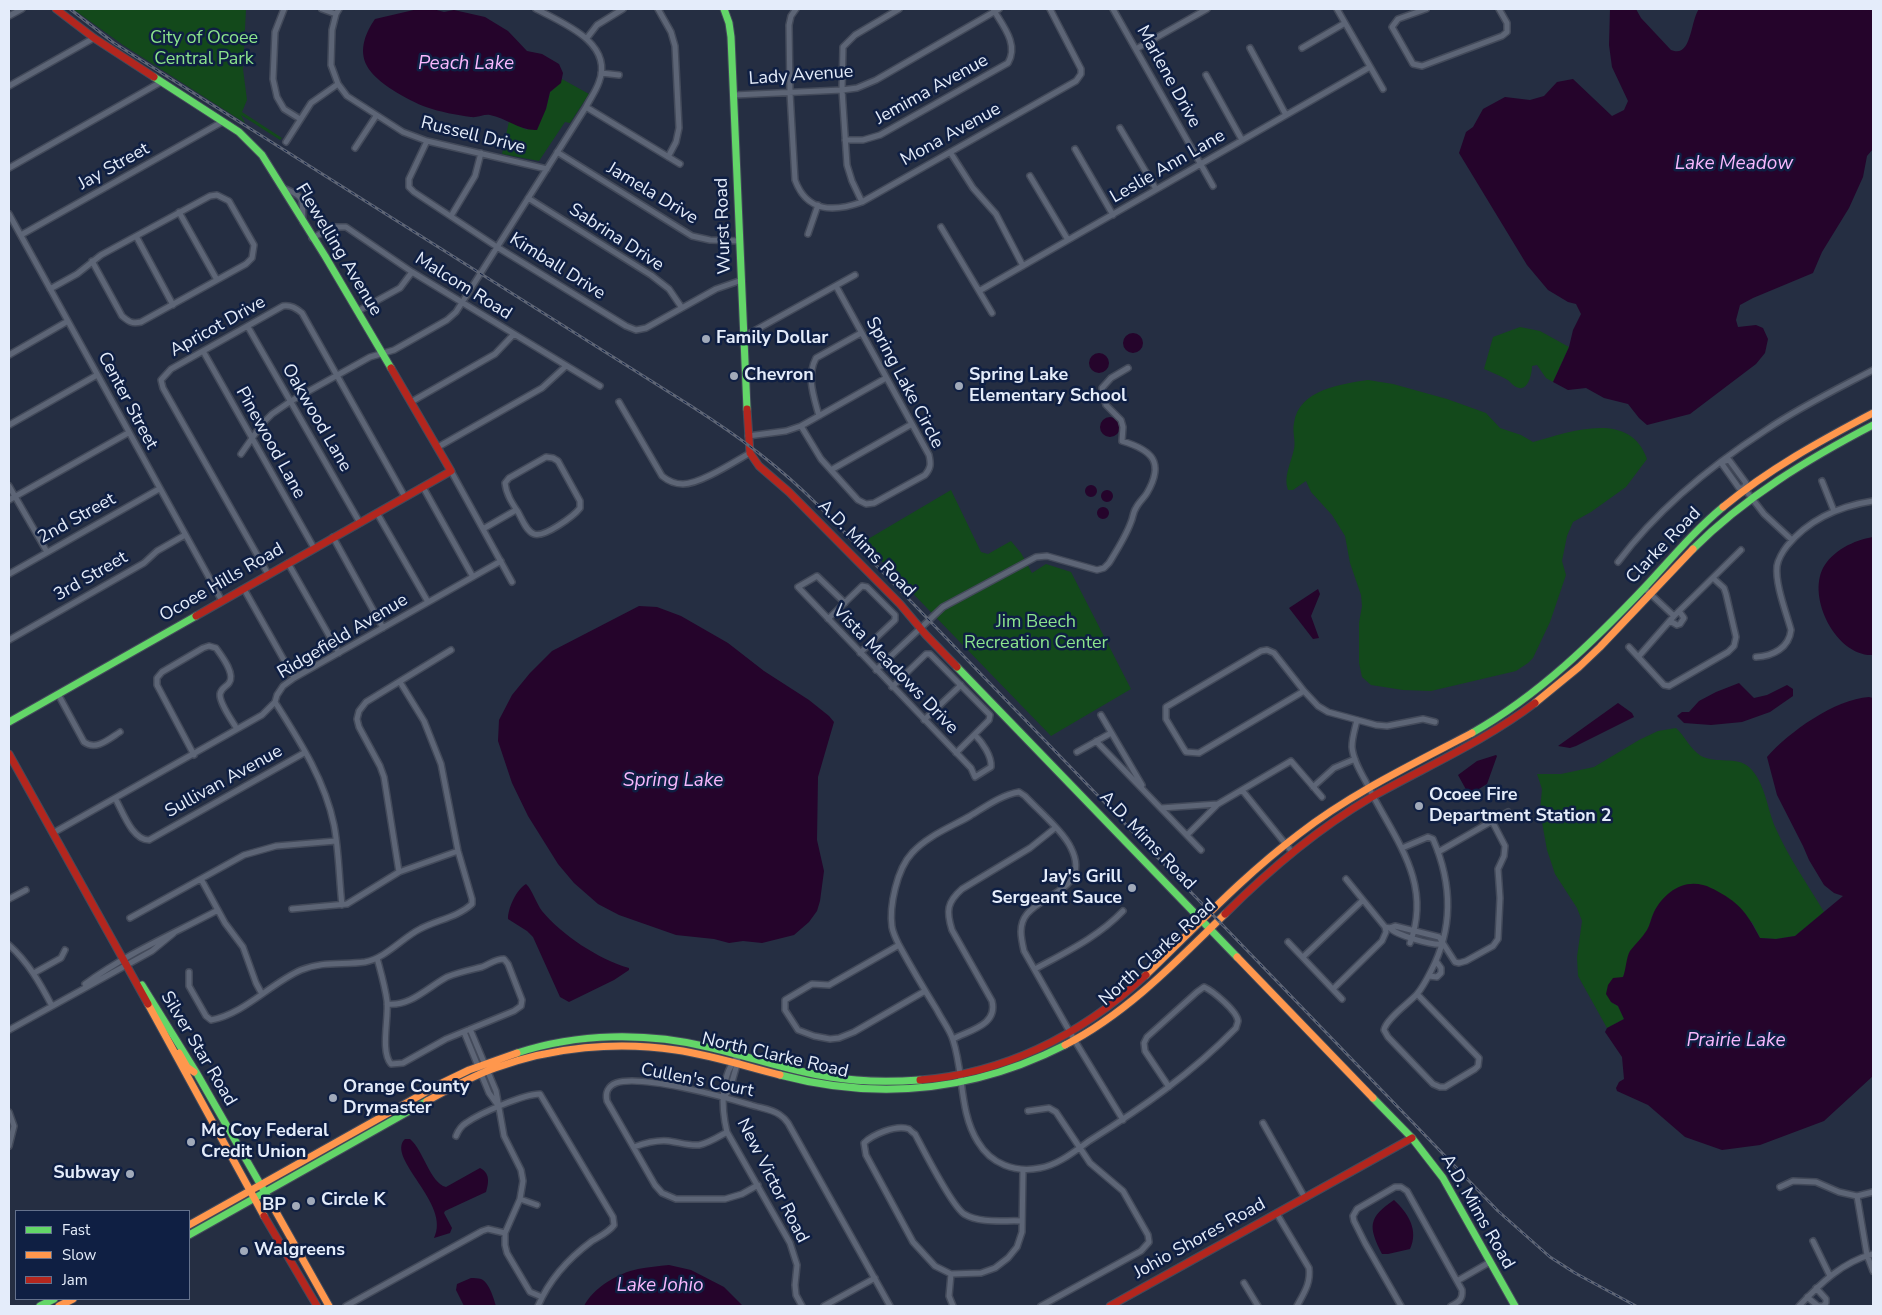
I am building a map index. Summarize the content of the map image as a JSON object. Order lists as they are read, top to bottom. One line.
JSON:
{"streets":{"street":["Lady Avenue","Marlene Drive","Jemima Avenue","Mona Avenue","Russell Drive","Jay Street","Leslie Ann Lane","Jamela Drive","Wurst Road","Sabrina Drive","Flewelling Avenue","Kimball Drive","Malcom Road","Apricot Drive","Spring Lake Circle","Center Street","Oakwood Lane","Pinewood Lane","2nd Street","Clarke Road","A.D. Mims Road","3rd Street","Ocoee Hills Road","Ridgefield Avenue","Vista Meadows Drive","Sullivan Avenue","North Clarke Road","Silver Star Road","Cullen's Court","New Victor Road","Johio Shores Road"]},"crossings":[["Lady Avenue","Jemima Avenue"],["Lady Avenue","Wurst Road"],["Marlene Drive","Leslie Ann Lane"],["Russell Drive","Jamela Drive"],["Russell Drive","Sabrina Drive"],["Russell Drive","Flewelling Avenue"],["Russell Drive","Kimball Drive"],["Russell Drive","Malcom Road"],["Russell Drive","Apricot Drive"],["Russell Drive","Oakwood Lane"],["Russell Drive","Pinewood Lane"],["Jay Street","Flewelling Avenue"],["Jay Street","Center Street"],["Jamela Drive","Wurst Road"],["Wurst Road","Kimball Drive"],["Sabrina Drive","Kimball Drive"],["Flewelling Avenue","Malcom Road"],["Flewelling Avenue","Ocoee Hills Road"],["Flewelling Avenue","Ridgefield Avenue"],["Apricot Drive","Oakwood Lane"],["Apricot Drive","Pinewood Lane"],["Apricot Drive","Ocoee Hills Road"],["Center Street","2nd Street"],["Center Street","3rd Street"],["Center Street","Ocoee Hills Road"],["Oakwood Lane","Ocoee Hills Road"],["Pinewood Lane","Ocoee Hills Road"],["Clarke Road","North Clarke Road"],["A.D. Mims Road","North Clarke Road"],["A.D. Mims Road","Johio Shores Road"],["Ridgefield Avenue","Sullivan Avenue"],["Ridgefield Avenue","Silver Star Road"],["North Clarke Road","Silver Star Road"],["North Clarke Road","New Victor Road"],["Cullen's Court","New Victor Road"]],"water":["Peach Lake","Lake Meadow","Spring Lake","Prairie Lake","Lake Johio"],"parks":["City of Ocoee Central Park","Jim Beech Recreation Center"],"places":["Family Dollar","Chevron","Spring Lake Elementary School","Ocoee Fire Department Station 2","Jay's Grill Sergeant Sauce","Orange County Drymaster","Mc Coy Federal Credit Union","Subway","Circle K","BP","Walgreens"],"legend":["Fast","Slow","Jam"]}
